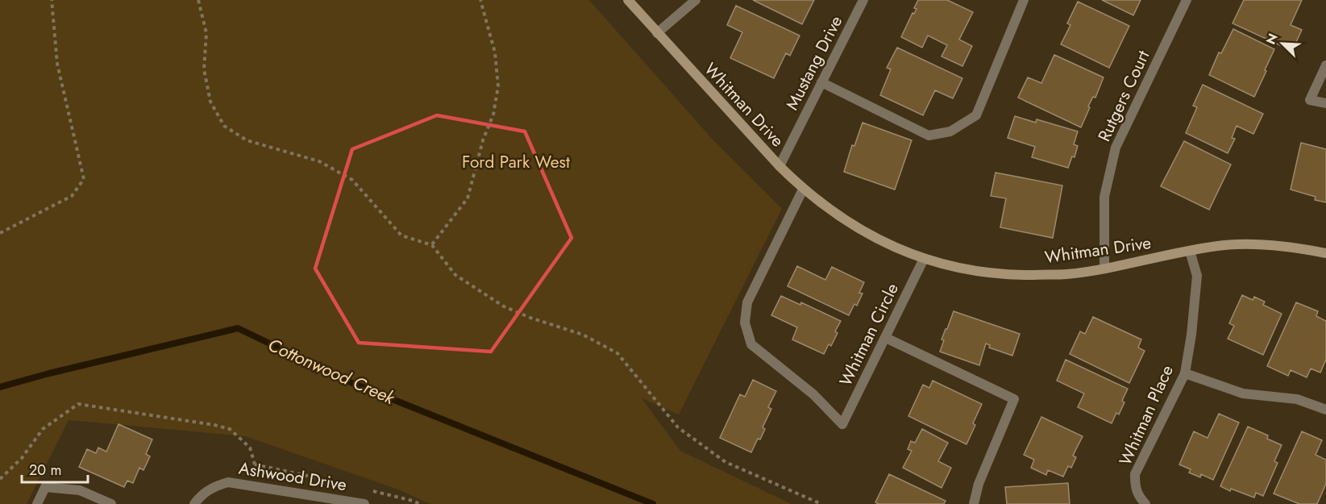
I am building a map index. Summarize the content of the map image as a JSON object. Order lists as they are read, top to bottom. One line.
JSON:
{"streets":{"street":["Mustang Drive","Rutgers Court","Whitman Drive","Whitman Circle","Whitman Place","Ashwood Drive"]},"crossings":[["Mustang Drive","Whitman Drive"],["Rutgers Court","Whitman Drive"],["Whitman Drive","Whitman Circle"],["Whitman Drive","Whitman Place"]],"water":["Cottonwood Creek"],"parks":["Ford Park West"],"scale_bar":"20 m","north":"top left"}
